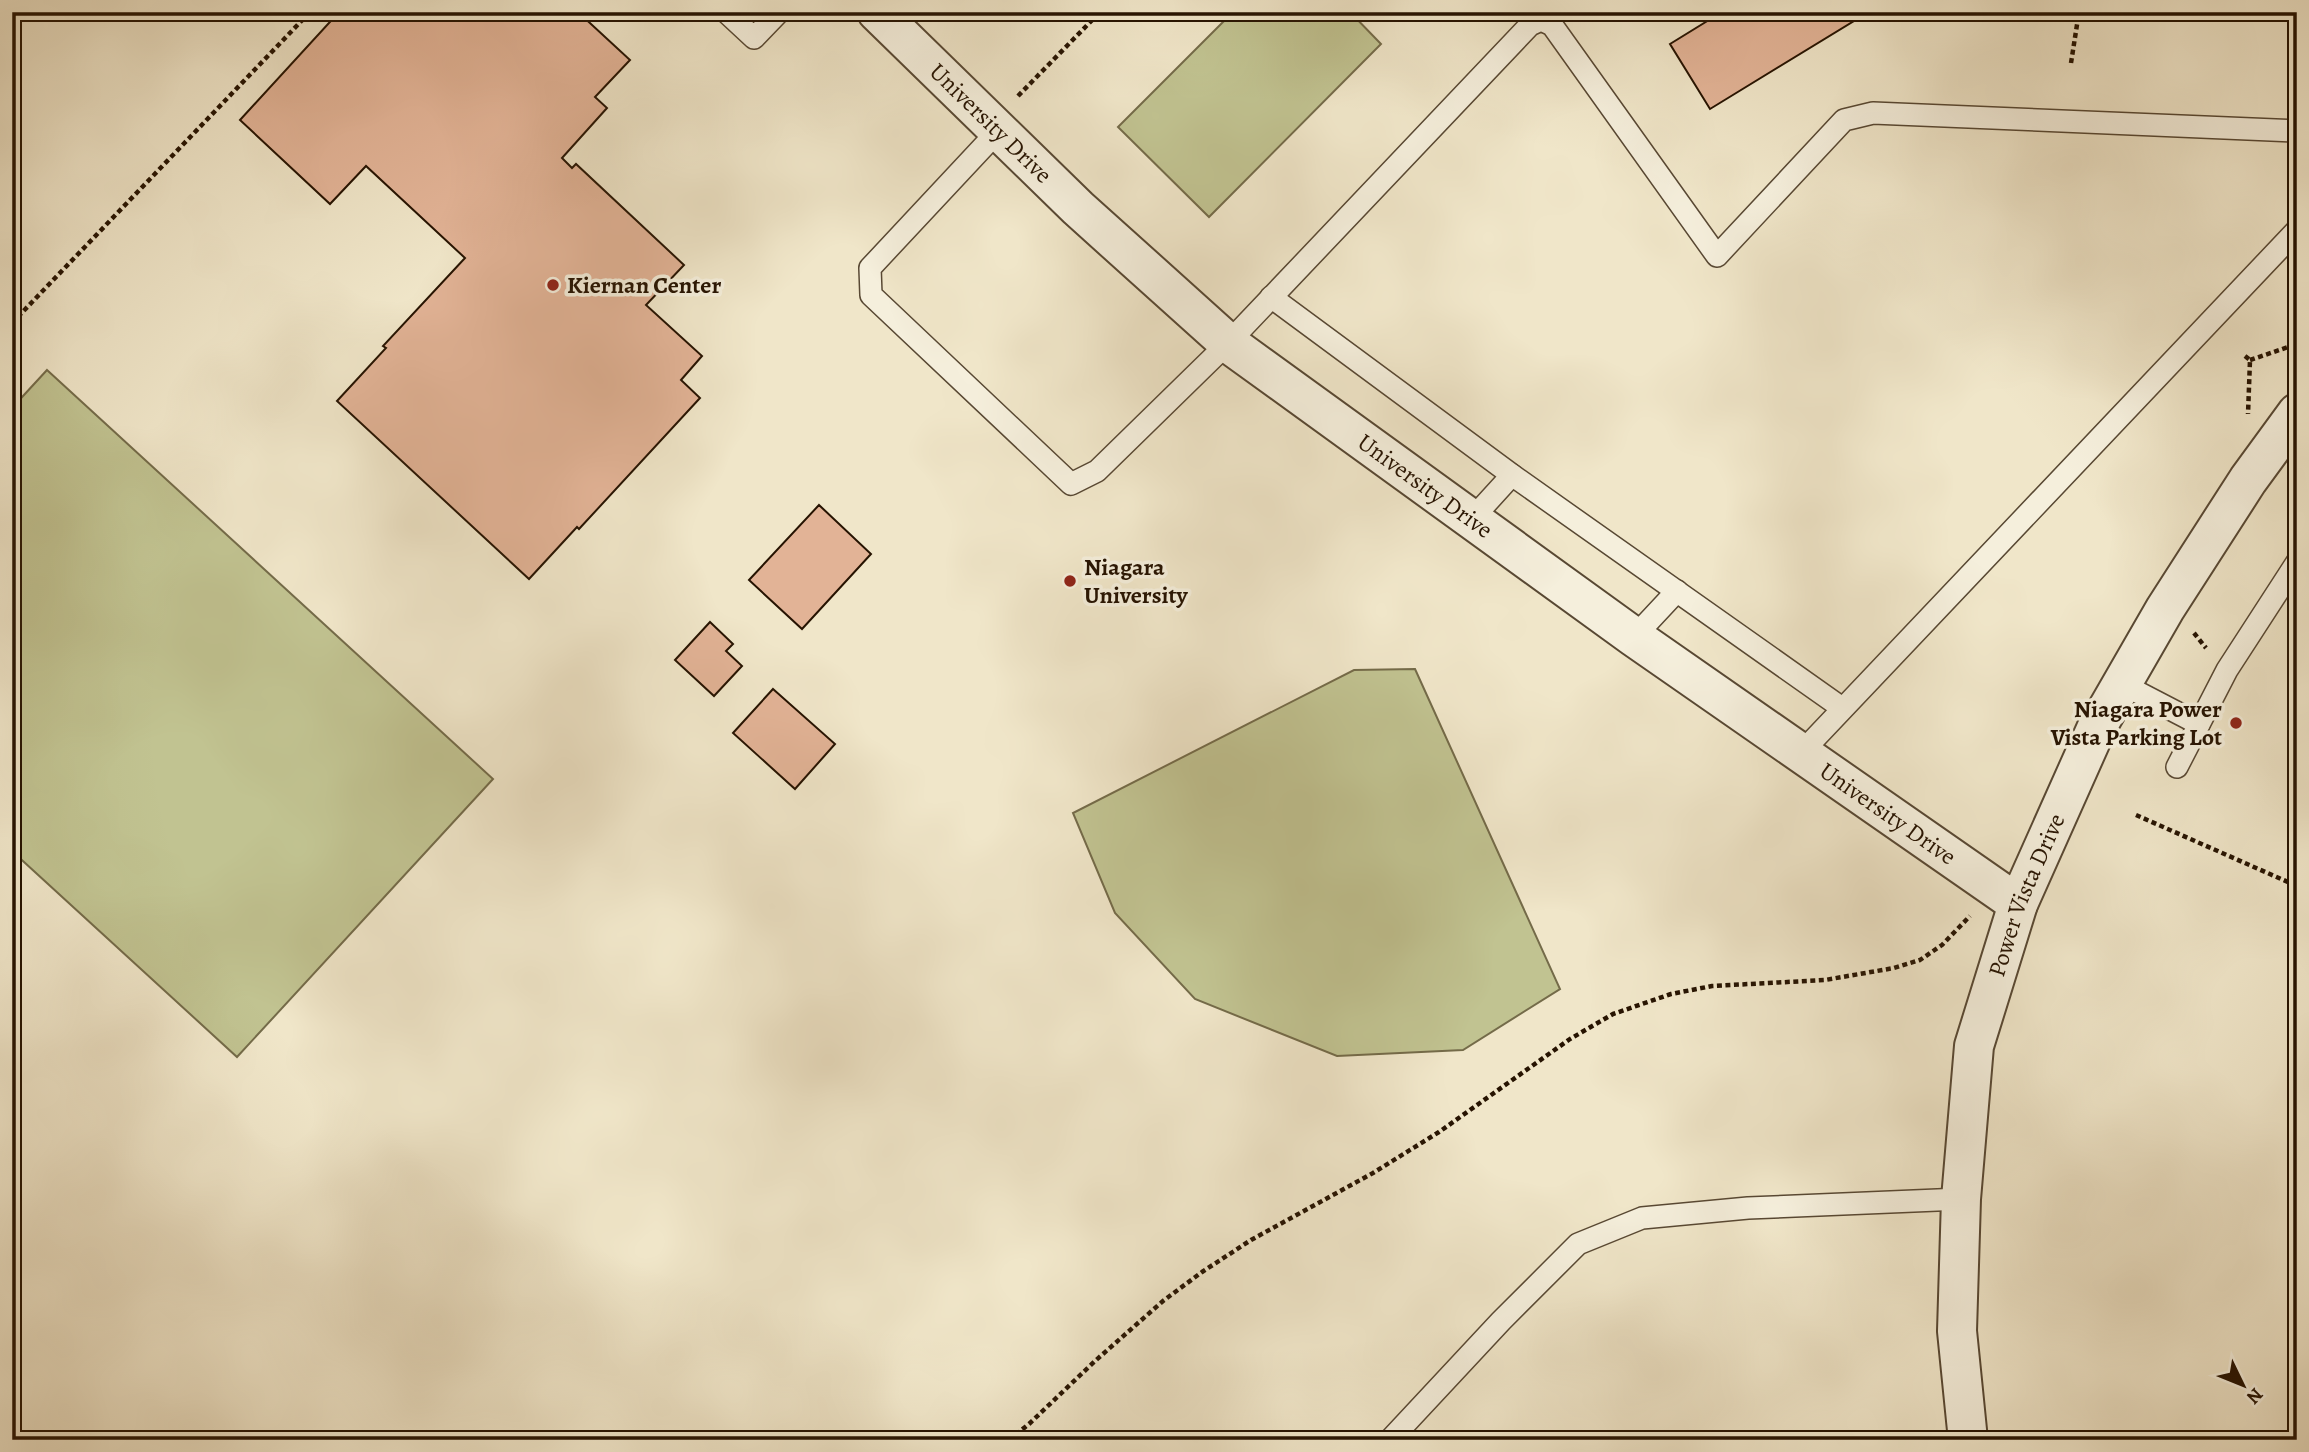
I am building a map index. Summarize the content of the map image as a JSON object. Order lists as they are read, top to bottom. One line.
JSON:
{"streets":{"street":["University Drive","Power Vista Drive"]},"crossings":[["University Drive","Power Vista Drive"]],"places":["Kiernan Center","Niagara University","Niagara Power Vista Parking Lot"],"north":"bottom right"}
